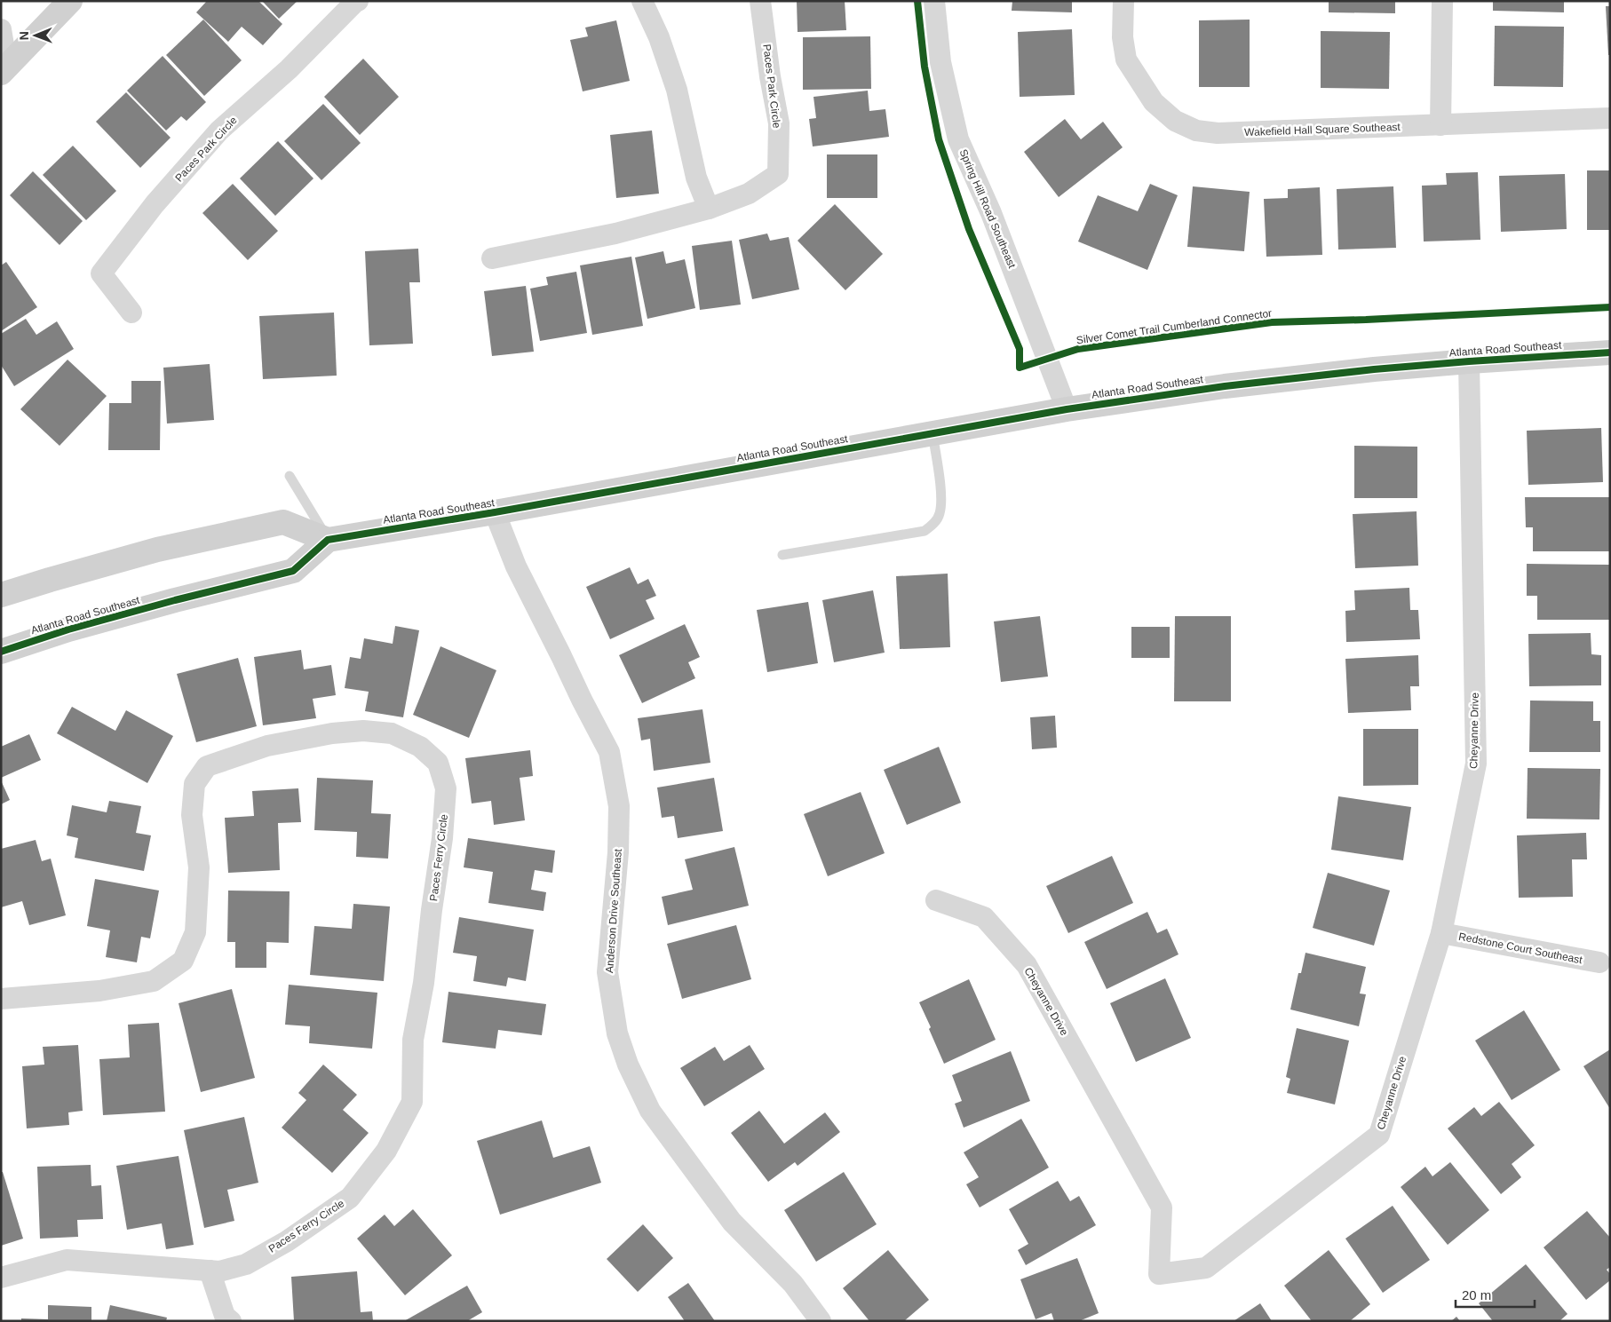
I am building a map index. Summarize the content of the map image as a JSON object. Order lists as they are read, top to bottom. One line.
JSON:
{"streets":{"main road":["Atlanta Road Southeast"],"street":["Paces Park Circle","Wakefield Hall Square Southeast","Spring Hill Road Southeast","Cheyanne Drive","Paces Ferry Circle","Anderson Drive Southeast","Redstone Court Southeast"],"cycle path":["Silver Comet Trail Cumberland Connector"]},"crossings":[["Spring Hill Road Southeast","Atlanta Road Southeast"],["Atlanta Road Southeast","Cheyanne Drive"],["Atlanta Road Southeast","Anderson Drive Southeast"],["Cheyanne Drive","Redstone Court Southeast"]],"scale_bar":"20 m","north":"left"}
